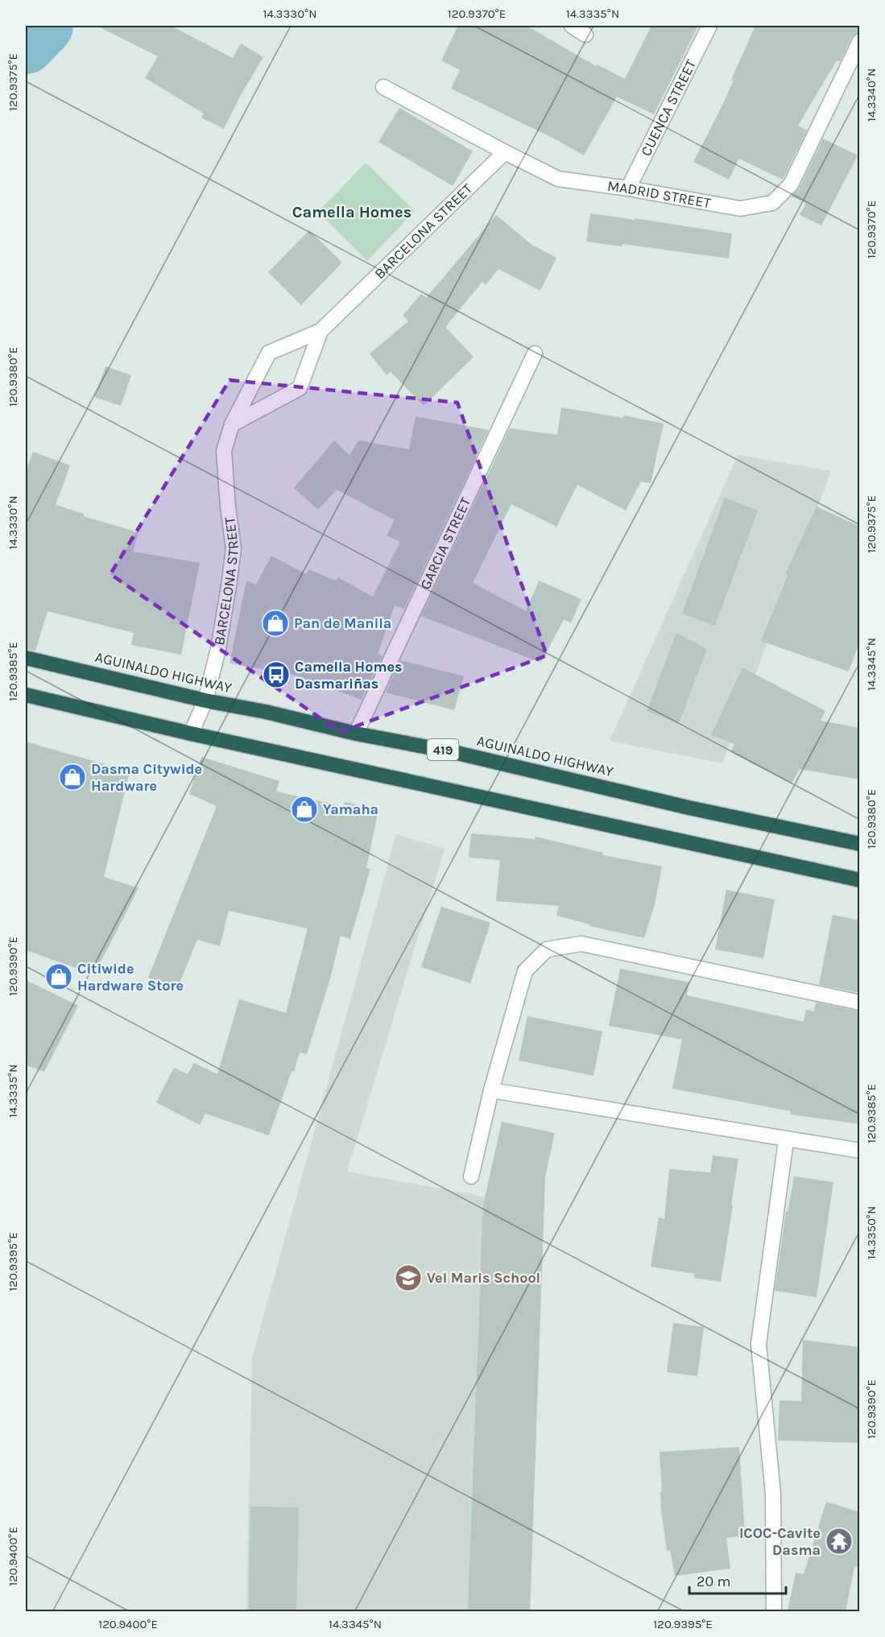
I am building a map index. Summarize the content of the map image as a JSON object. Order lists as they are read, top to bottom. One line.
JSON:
{"streets":{"highway":["AGUINALDO HIGHWAY","419"],"street":["CUENCA STREET","MADRID STREET","BARCELONA STREET","GARCIA STREET"]},"crossings":[["CUENCA STREET","MADRID STREET"],["MADRID STREET","BARCELONA STREET"],["BARCELONA STREET","AGUINALDO HIGHWAY"],["GARCIA STREET","AGUINALDO HIGHWAY"]],"districts":["Camella Homes"],"places":{"shop":["Pan de Manila","Dasma Citywide Hardware","Yamaha","Citiwide Hardware Store"],"bus stop":["Camella Homes Dasmariñas"],"school or university":["Vel Maris School"],"temple":["ICOC-Cavite Dasma"]},"scale_bar":"20 m","coordinates":["14.3330°N","120.9370°E","14.3335°N","120.9375°E","14.3340°N","120.9380°E","14.3345°N","120.9385°E","120.9390°E","14.3350°N","120.9395°E","120.9400°E"]}
